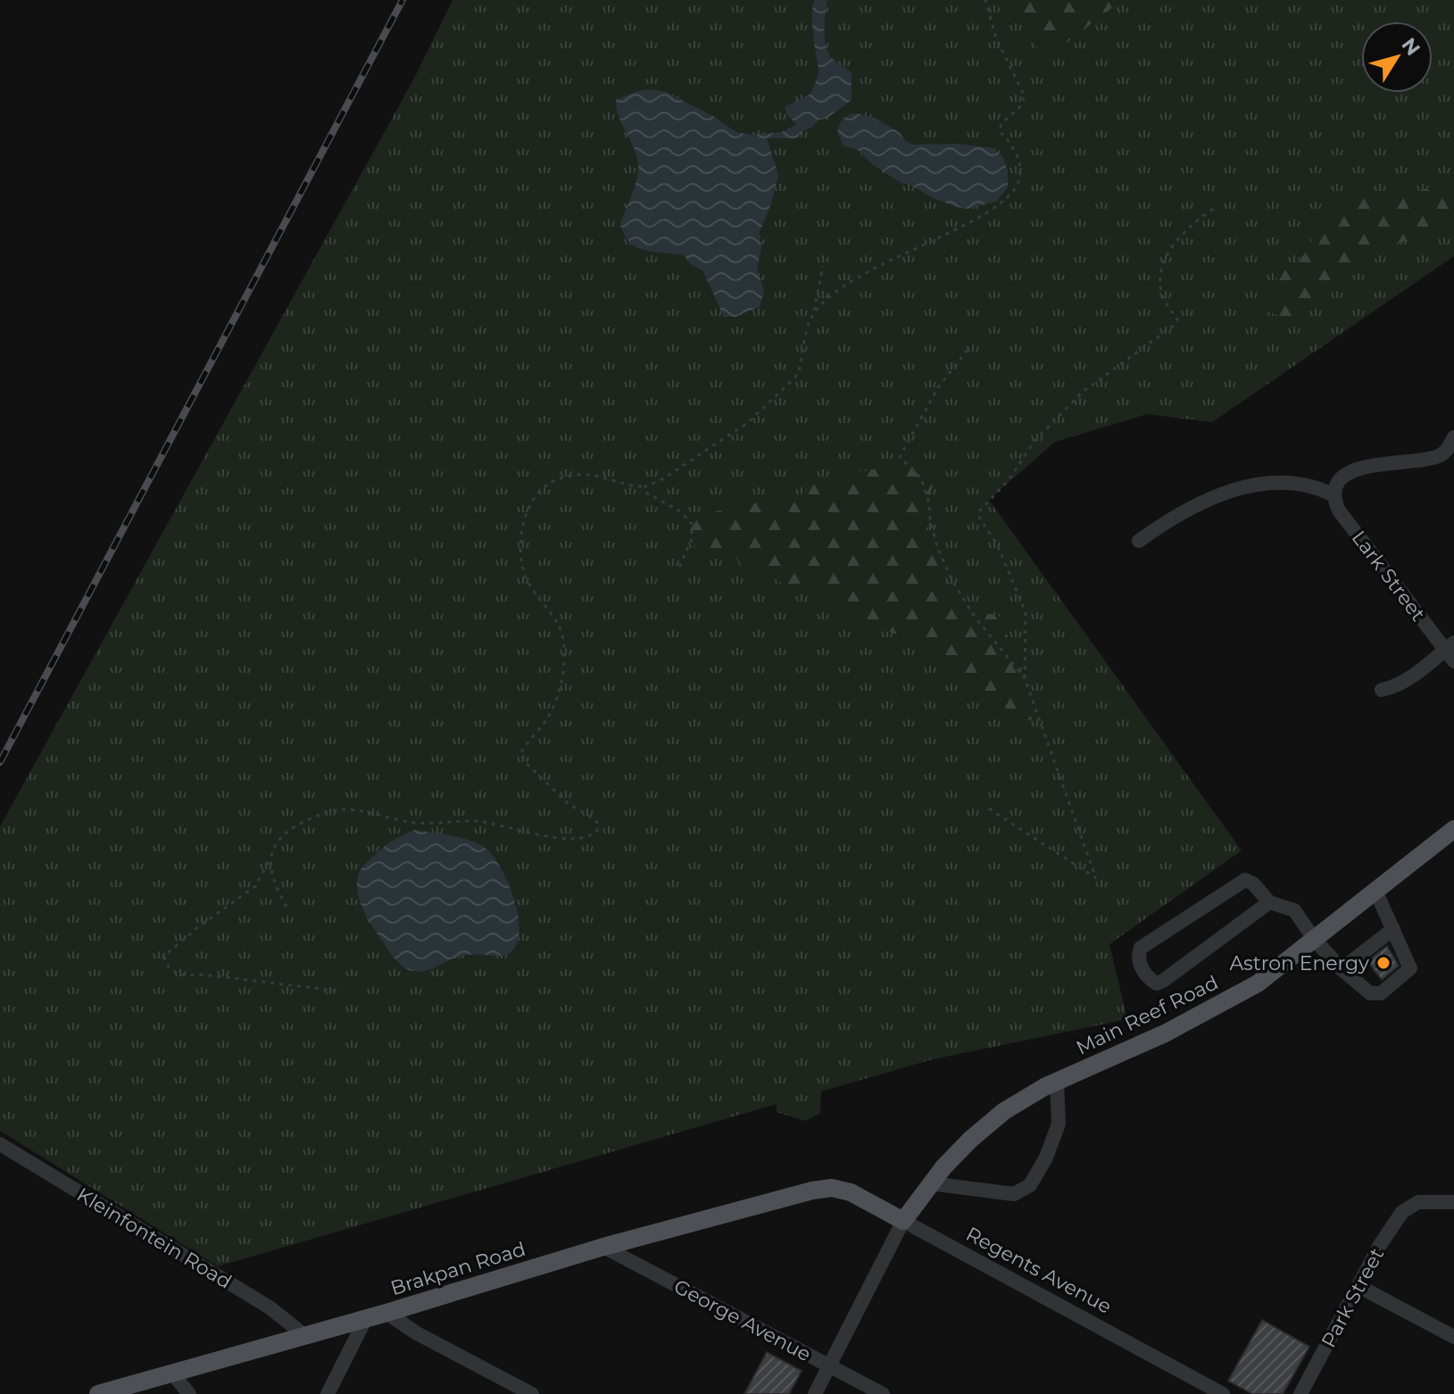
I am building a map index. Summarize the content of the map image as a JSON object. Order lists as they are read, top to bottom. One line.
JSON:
{"streets":{"main road":["Main Reef Road","Brakpan Road","Regents Avenue"],"street":["Lark Street","Kleinfontein Road","Park Street","George Avenue"]},"crossings":[["Main Reef Road","Regents Avenue"],["Kleinfontein Road","Brakpan Road"],["Brakpan Road","Regents Avenue"],["Brakpan Road","George Avenue"]],"places":["Astron Energy"],"north":"top right"}
